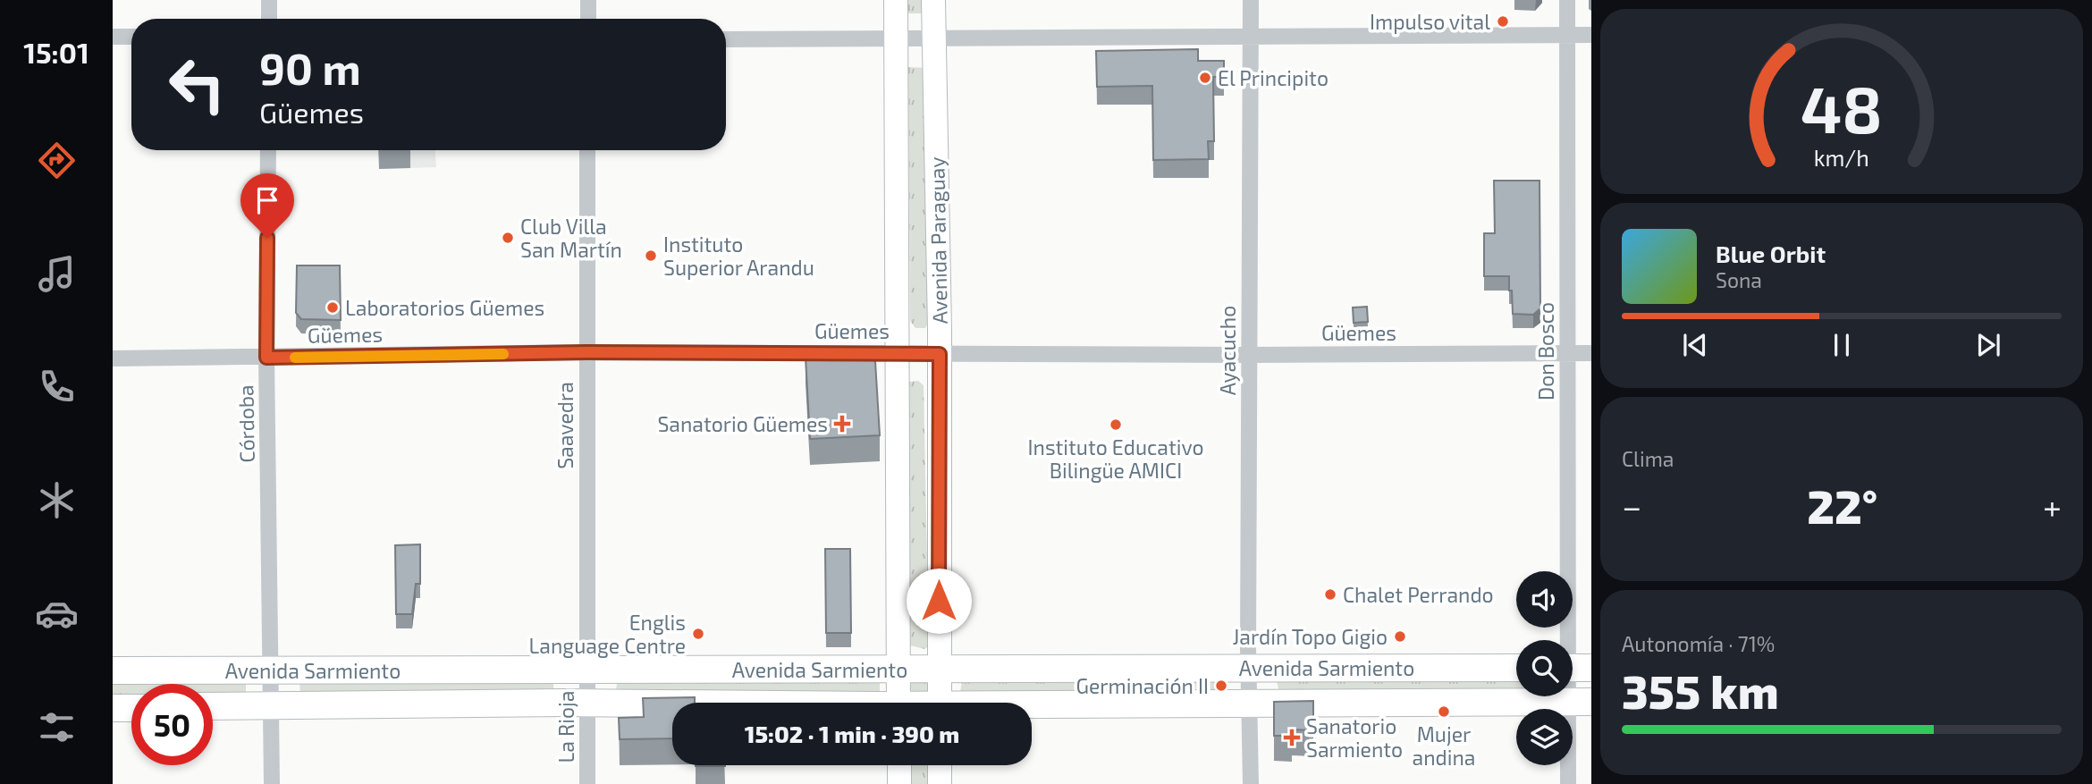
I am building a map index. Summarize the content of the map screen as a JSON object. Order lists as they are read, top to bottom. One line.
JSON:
{"streets":{"main road":["Avenida Paraguay","Avenida Sarmiento"],"street":["Güemes","Ayacucho","Don Bosco","Córdoba","Saavedra","La Rioja"]},"crossings":[["Avenida Paraguay","Güemes"],["Avenida Paraguay","Avenida Sarmiento"],["Güemes","Ayacucho"],["Güemes","Don Bosco"],["Güemes","Córdoba"],["Güemes","Saavedra"],["Ayacucho","Avenida Sarmiento"],["Don Bosco","Avenida Sarmiento"],["Córdoba","Avenida Sarmiento"],["Saavedra","Avenida Sarmiento"],["Saavedra","La Rioja"],["Avenida Sarmiento","La Rioja"]],"places":{"other":["Impulso vital","El Principito","Club Villa San Martín","Instituto Superior Arandu","Laboratorios Güemes","Instituto Educativo Bilingüe AMICI","Chalet Perrando","Englis Language Centre","Jardín Topo Gigio","Germinación II","Mujer andina"],"health":["Sanatorio Güemes","Sanatorio Sarmiento"]},"page":{"tabs":"15:01","turn":["90 m","Güemes"],"song":["Blue Orbit","Sona"],"tile":["Clima",["Autonomía · 71%","355 km"]],"heat":["−","22°","+"],"limit":"50","trip":"15:02 · 1 min · 390 m","gauge":["48","km/h"]}}
